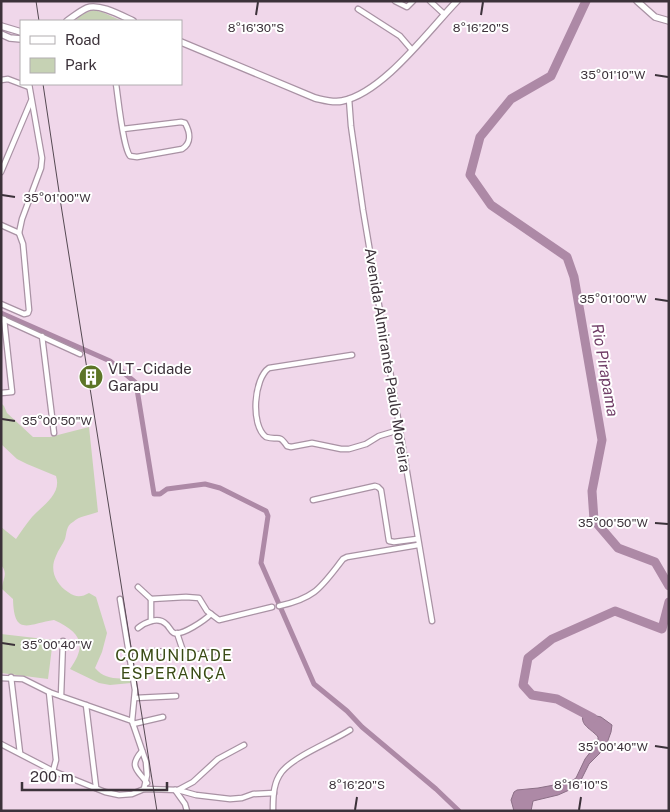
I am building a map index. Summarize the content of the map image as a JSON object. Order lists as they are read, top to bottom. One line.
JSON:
{"streets":{"street":["Avenida Almirante Paulo Moreira"]},"districts":["COMUNIDADE ESPERANÇA"],"water":["Rio Pirapama"],"places":{"building":["VLT - Cidade Garapu"]},"legend":["Road","Park"],"scale_bar":"200 m","coordinates":["8°16'30\"S","8°16'20\"S","35°01'10\"W","35°01'00\"W","35°00'50\"W","35°00'40\"W","8°16'10\"S"]}
